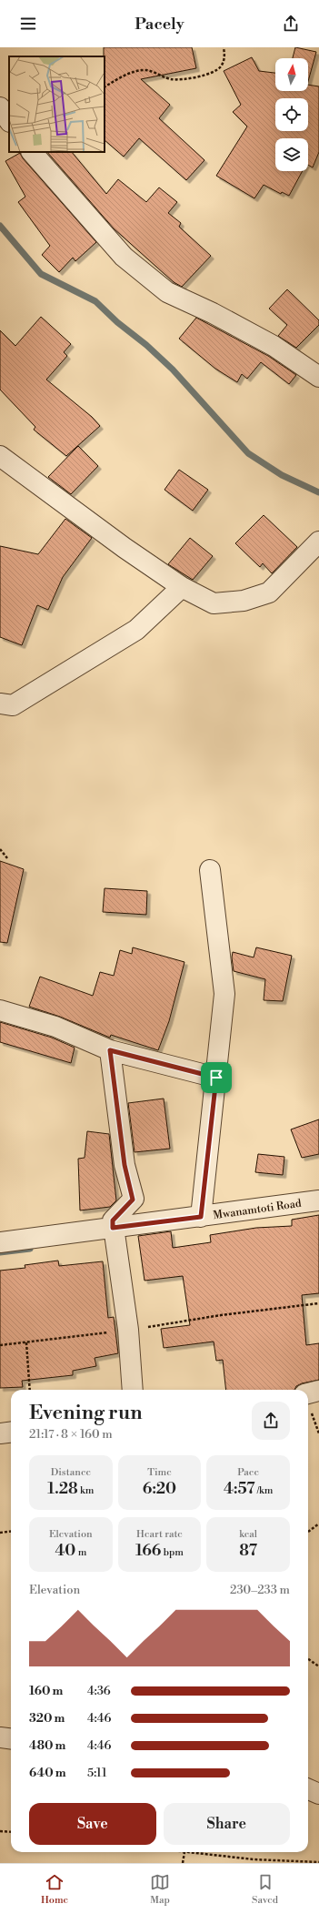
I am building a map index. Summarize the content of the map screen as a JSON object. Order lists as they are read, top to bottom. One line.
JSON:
{"streets":{"street":["Mwanamtoti Road"]},"north":"top","page":{"header":"Pacely","heading":["Evening run","21:17 · 8 × 160 m"],"stats":[["Distance","1.28 km"],["Time","6:20"],["Pace","4:57 /km"],["Elevation","40 m"],["Heart rate","166 bpm"],["kcal","87"]],"chart":["Elevation","230–233 m"],"list":[{"name":"160 m","note":"4:36"},{"name":"320 m","note":"4:46"},{"name":"480 m","note":"4:46"},{"name":"640 m","note":"5:11"}],"buttons":["Save","Share"],"tabs":["Home","Map","Saved"]}}
